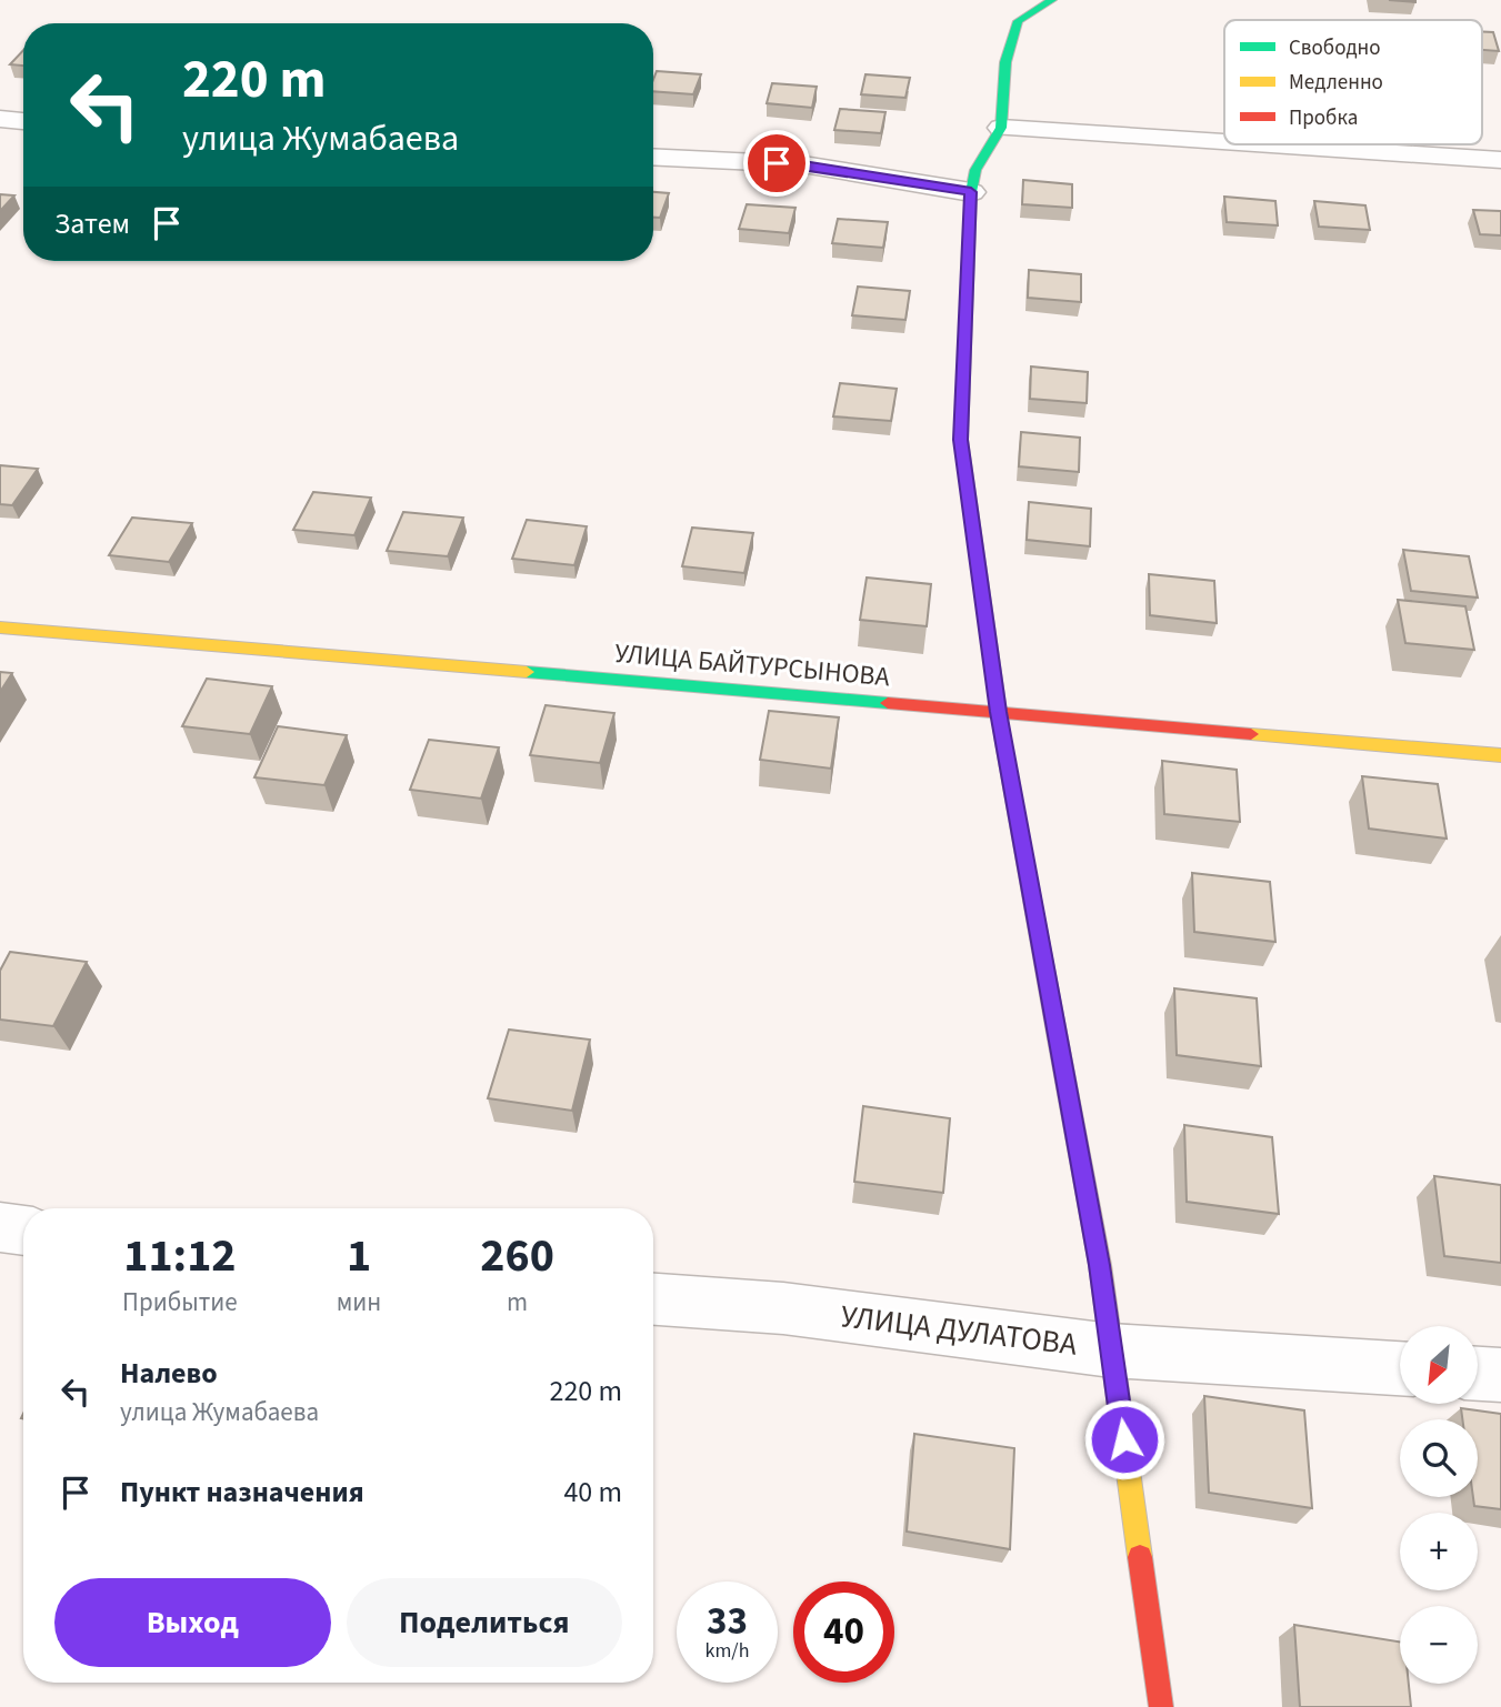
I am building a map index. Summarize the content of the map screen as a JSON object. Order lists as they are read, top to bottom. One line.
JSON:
{"streets":{"street":["УЛИЦА БАЙТУРСЫНОВА","УЛИЦА ДУЛАТОВА"]},"legend":["Свободно","Медленно","Пробка"],"north":"bottom left","page":{"turn":["220 m","улица Жумабаева"],"then":"Затем","eta":["11:12","Прибытие","1","мин","260","m"],"map_buttons":["+","−"],"list":[{"name":"Налево","note":"улица Жумабаева","value":"220 m"},{"name":"Пункт назначения","value":"40 m"}],"buttons":["Выход","Поделиться"],"speed":"33 km/h","limit":"40"}}
